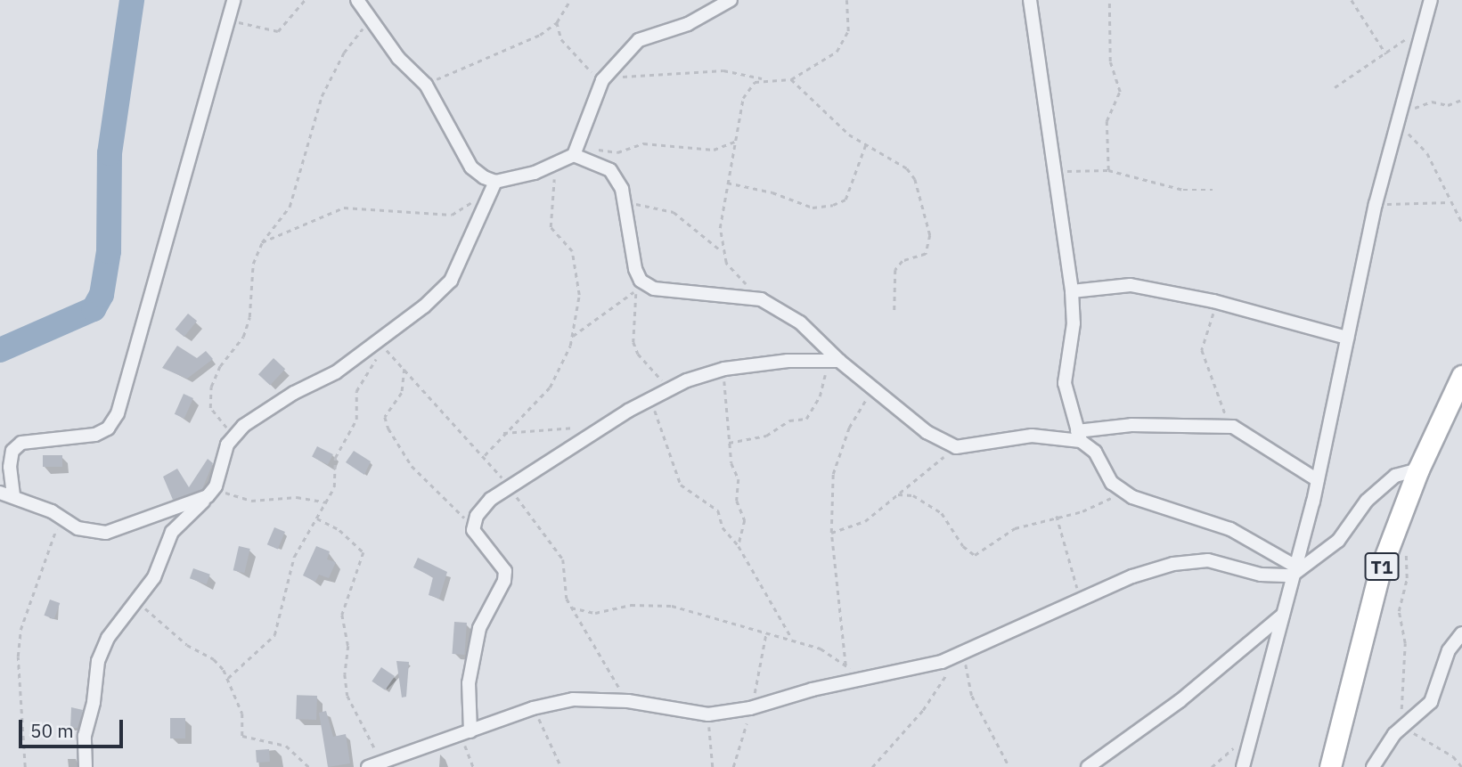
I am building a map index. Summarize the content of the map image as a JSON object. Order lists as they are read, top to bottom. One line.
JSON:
{"streets":{"highway":["T1"]},"scale_bar":"50 m"}
